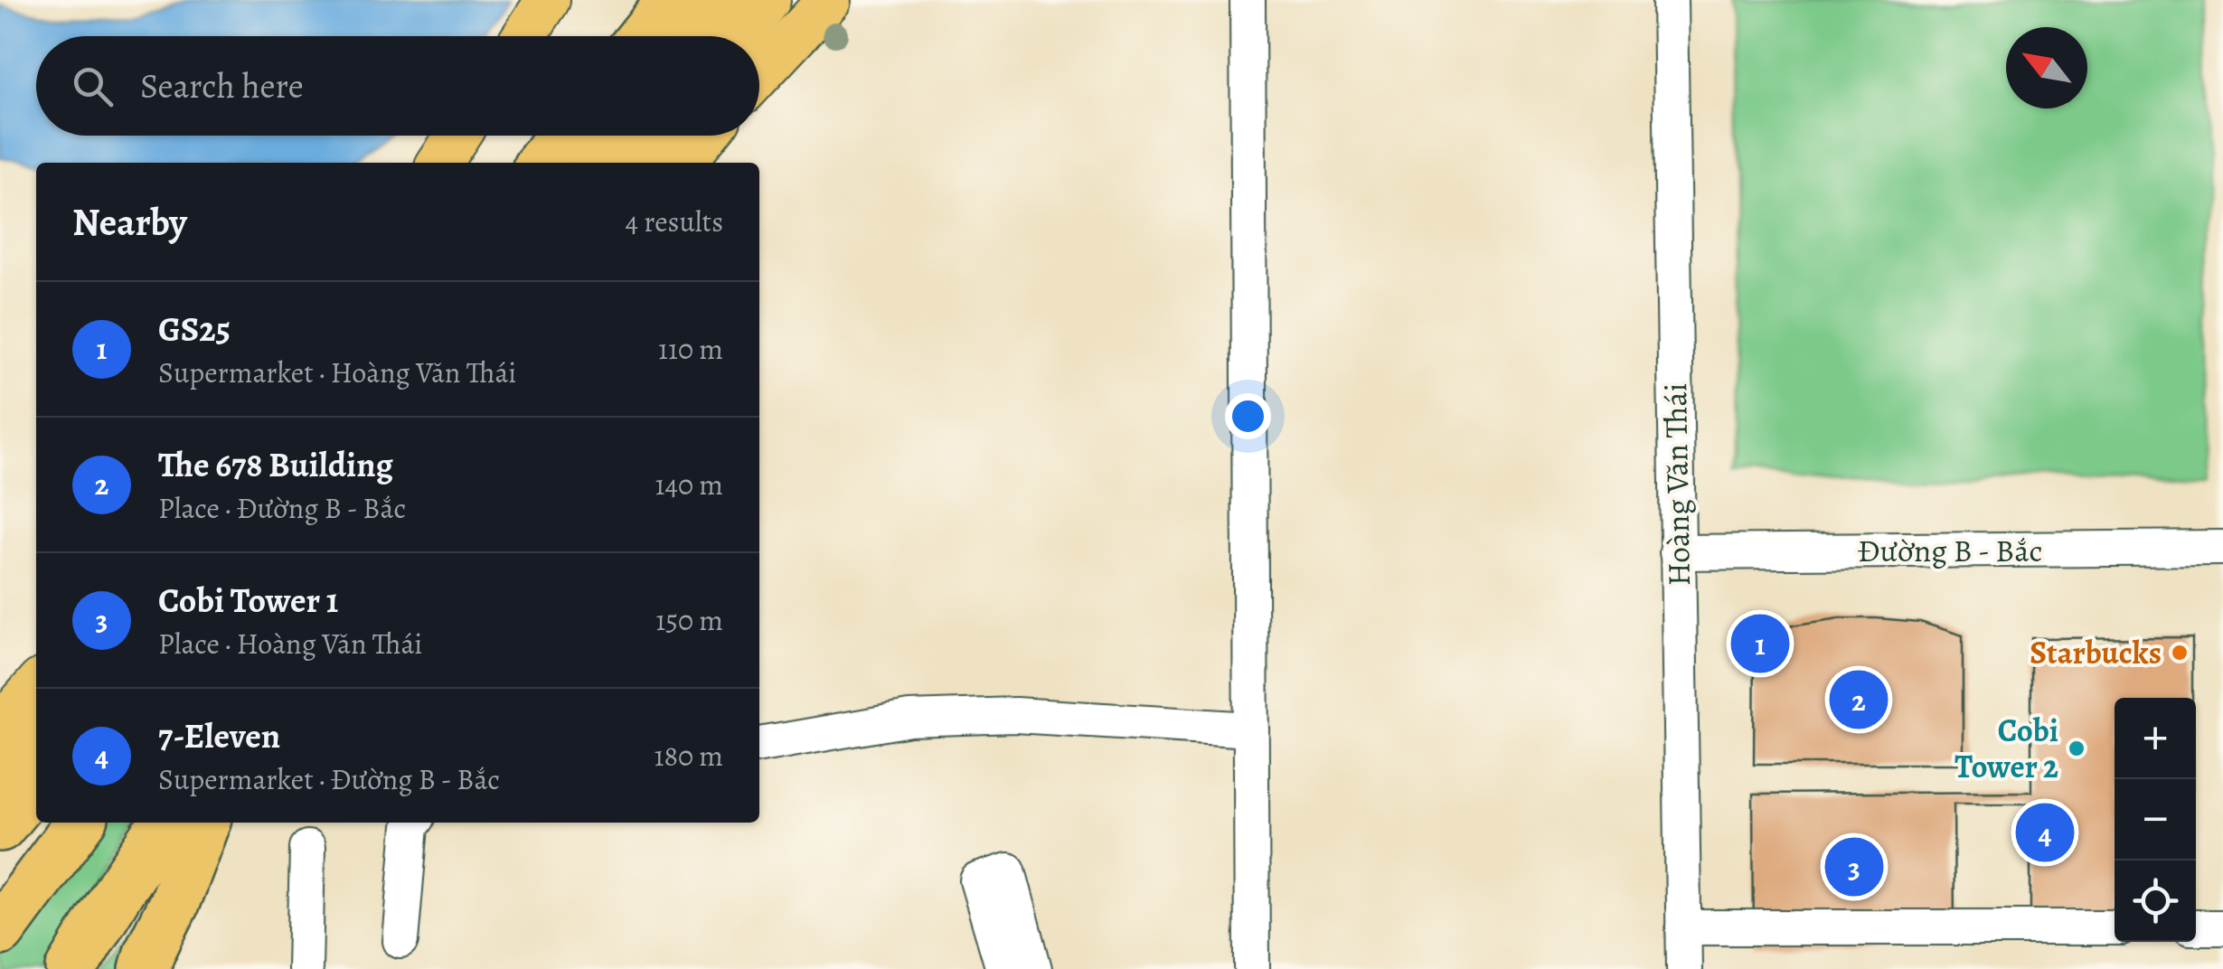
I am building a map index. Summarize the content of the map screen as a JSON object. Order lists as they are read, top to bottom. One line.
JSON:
{"streets":{"street":["Hoàng Văn Thái","Đường B - Bắc"]},"crossings":[["Hoàng Văn Thái","Đường B - Bắc"]],"places":["Starbucks","Cobi Tower 2"],"north":"top left","page":{"search":"Search here","heading":["Nearby","4 results"],"list":[{"mark":"1","name":"GS25","note":"Supermarket · Hoàng Văn Thái","value":"110 m"},{"mark":"2","name":"The 678 Building","note":"Place · Đường B - Bắc","value":"140 m"},{"mark":"3","name":"Cobi Tower 1","note":"Place · Hoàng Văn Thái","value":"150 m"},{"mark":"4","name":"7-Eleven","note":"Supermarket · Đường B - Bắc","value":"180 m"}],"pins":["1","2","4","3"],"map_buttons":["+","−"]}}
